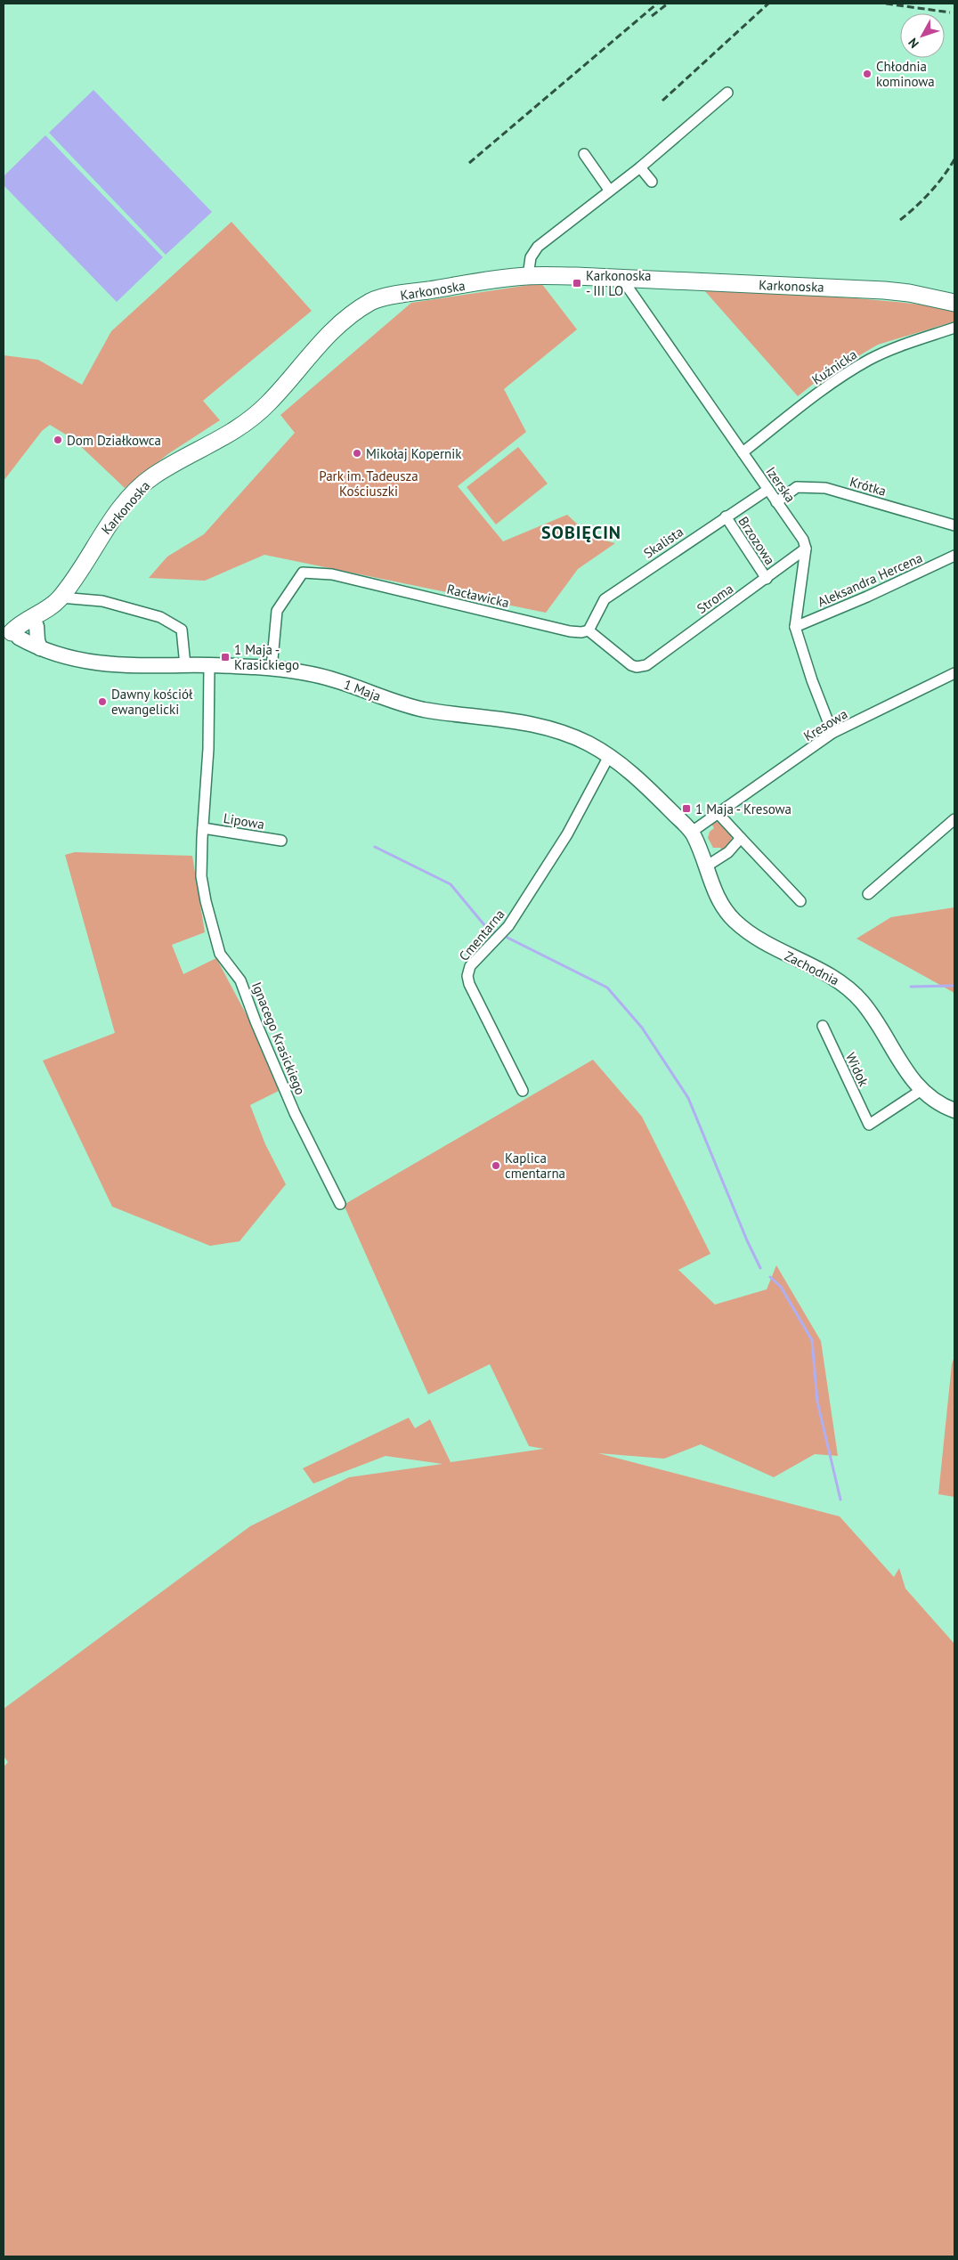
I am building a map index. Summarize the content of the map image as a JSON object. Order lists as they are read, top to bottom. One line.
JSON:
{"streets":{"main road":["Karkonoska"],"street":["Kuźnicka","Izerska","Krótka","Brzozowa","Skalista","Aleksandra Hercena","Racławicka","Stroma","1 Maja","Kresowa","Lipowa","Cmentarna","Zachodnia","Ignacego Krasickiego","Widok"]},"crossings":[["Karkonoska","Izerska"],["Karkonoska","1 Maja"],["Kuźnicka","Izerska"],["Izerska","Krótka"],["Izerska","Skalista"],["Izerska","Stroma"],["Brzozowa","Skalista"],["Brzozowa","Stroma"],["Skalista","Racławicka"],["Skalista","Stroma"],["Racławicka","Stroma"],["Racławicka","1 Maja"],["1 Maja","Kresowa"],["1 Maja","Cmentarna"],["1 Maja","Zachodnia"],["1 Maja","Ignacego Krasickiego"],["Kresowa","Zachodnia"],["Lipowa","Ignacego Krasickiego"],["Zachodnia","Widok"]],"districts":["SOBIĘCIN"],"parks":["Park im. Tadeusza Kościuszki"],"places":{"other":["Chłodnia kominowa","Dom Działkowca","Mikołaj Kopernik","Dawny kościół ewangelicki","Kaplica cmentarna"],"transit":["Karkonoska - III LO","1 Maja - Krasickiego","1 Maja - Kresowa"]},"north":"bottom left"}
